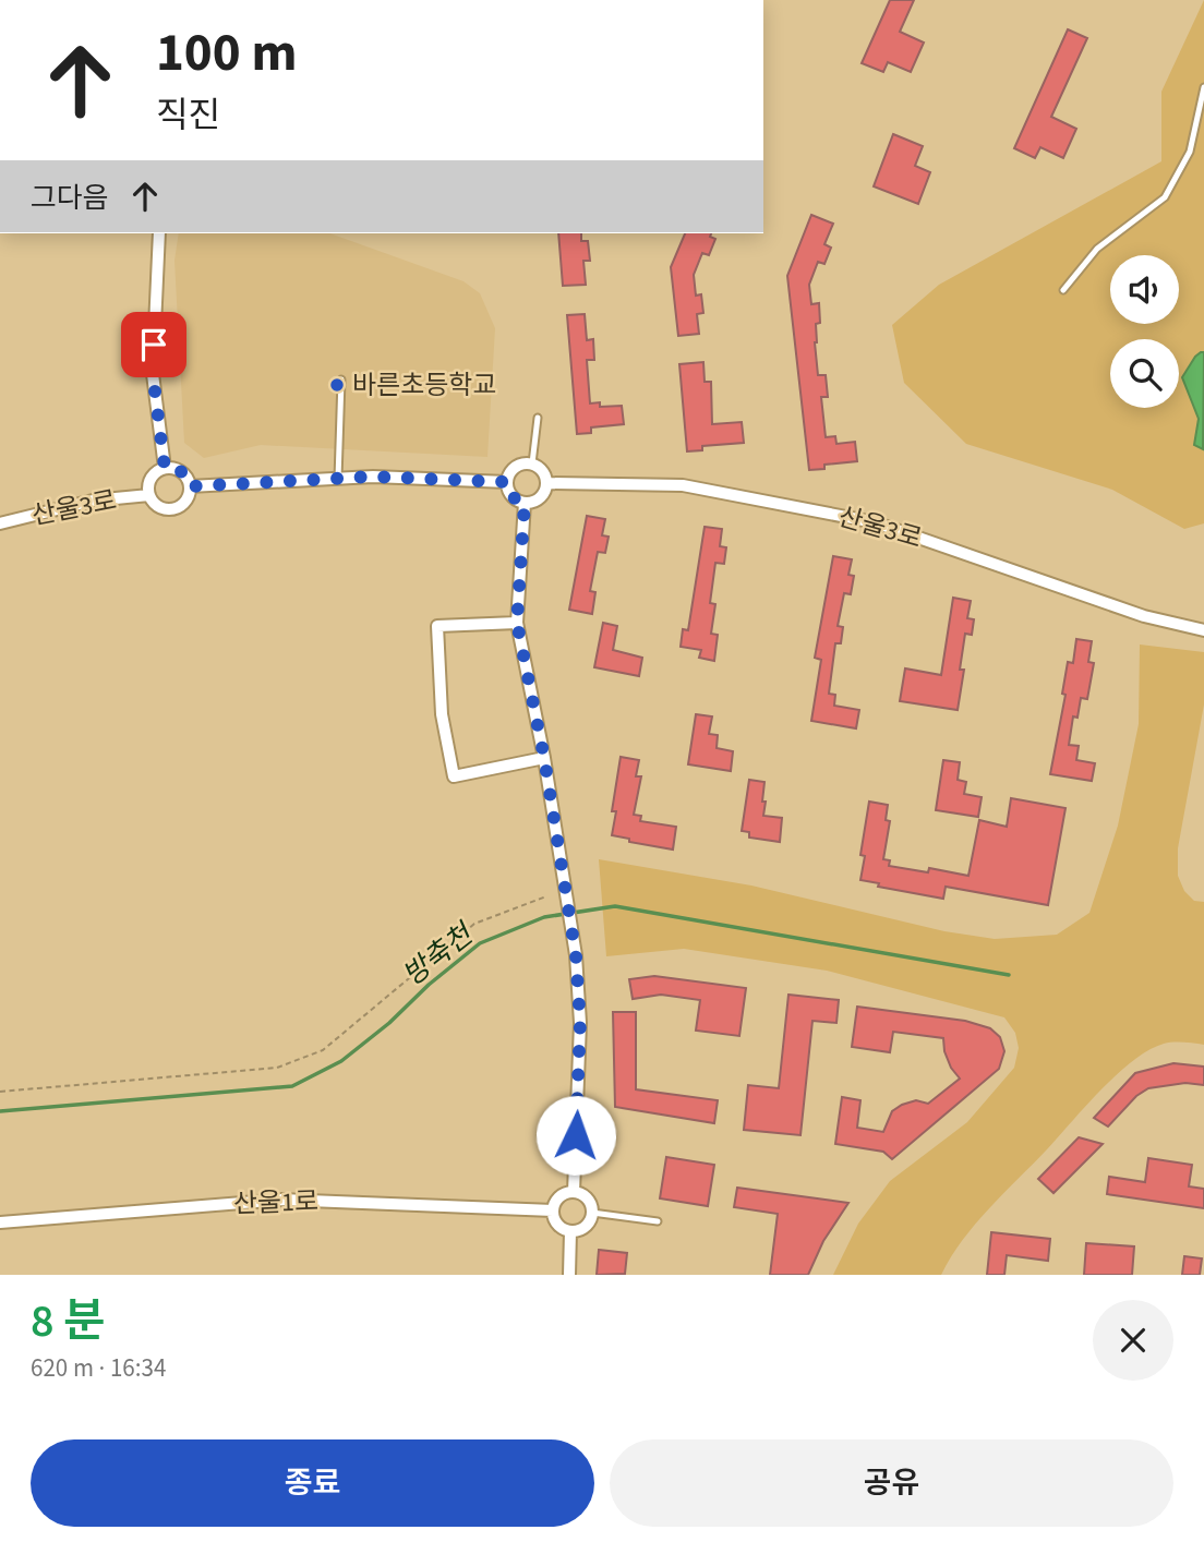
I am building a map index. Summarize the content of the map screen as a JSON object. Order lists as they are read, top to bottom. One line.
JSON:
{"streets":{"street":["산울3로","산울1로"]},"water":["방축천"],"places":["바른초등학교"],"page":{"turn":["100 m","직진"],"then":"그다음","heading":["8 분","620 m · 16:34"],"buttons":["종료","공유"]}}
